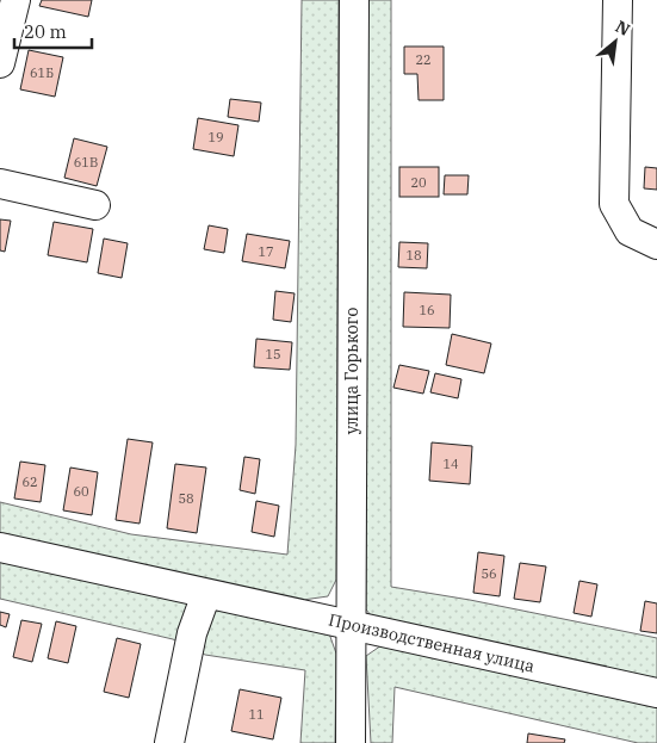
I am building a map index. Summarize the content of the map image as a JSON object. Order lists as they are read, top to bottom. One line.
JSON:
{"streets":{"street":["улица Горького","Производственная улица"]},"crossings":[["улица Горького","Производственная улица"]],"house_numbers":["22","61Б","19","61В","20","17","18","16","15","14","62","60","58","56","11"],"scale_bar":"20 m","north":"top right"}
